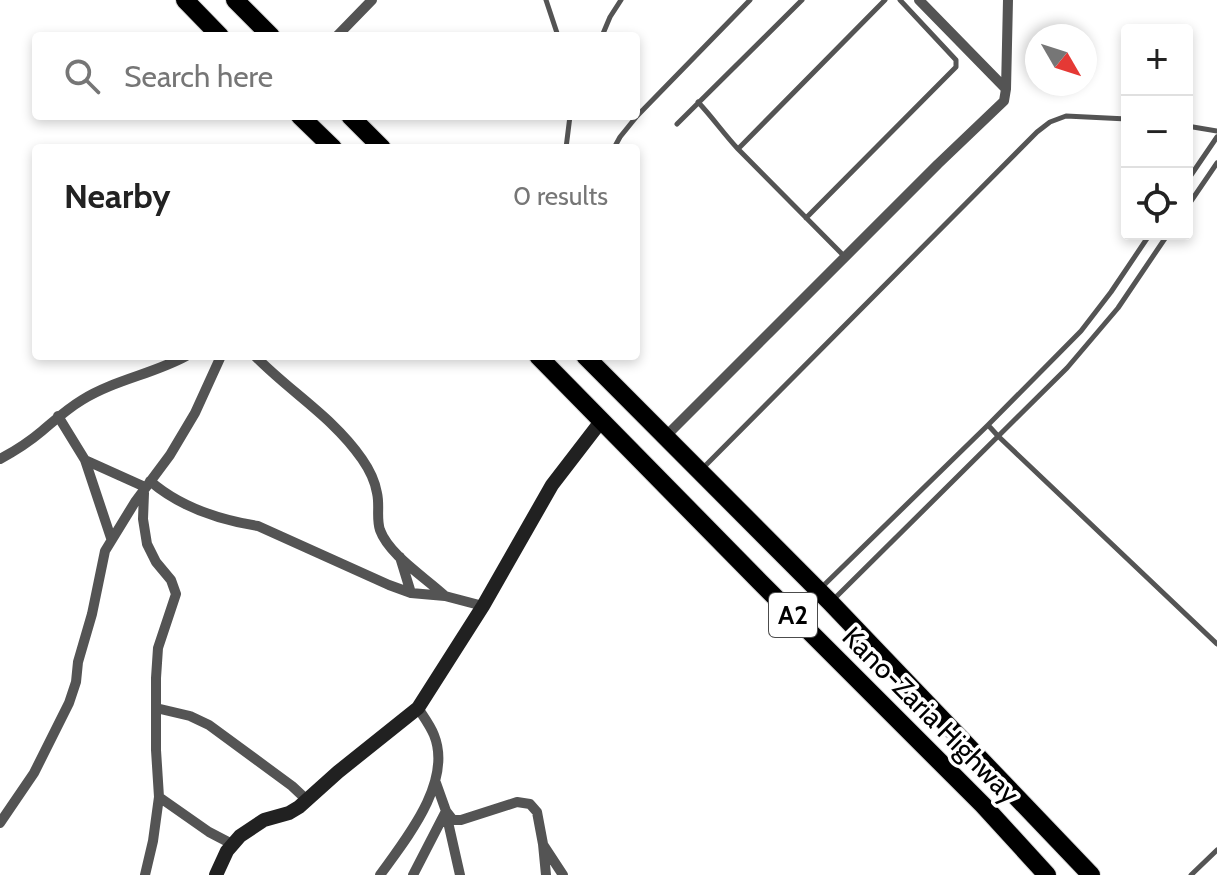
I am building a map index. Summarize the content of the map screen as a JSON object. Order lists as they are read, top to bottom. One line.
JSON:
{"streets":{"highway":["A2","Kano-Zaria Highway"]},"north":"bottom right","page":{"map_buttons":["+","−"],"search":"Search here","heading":["Nearby","0 results"]}}
